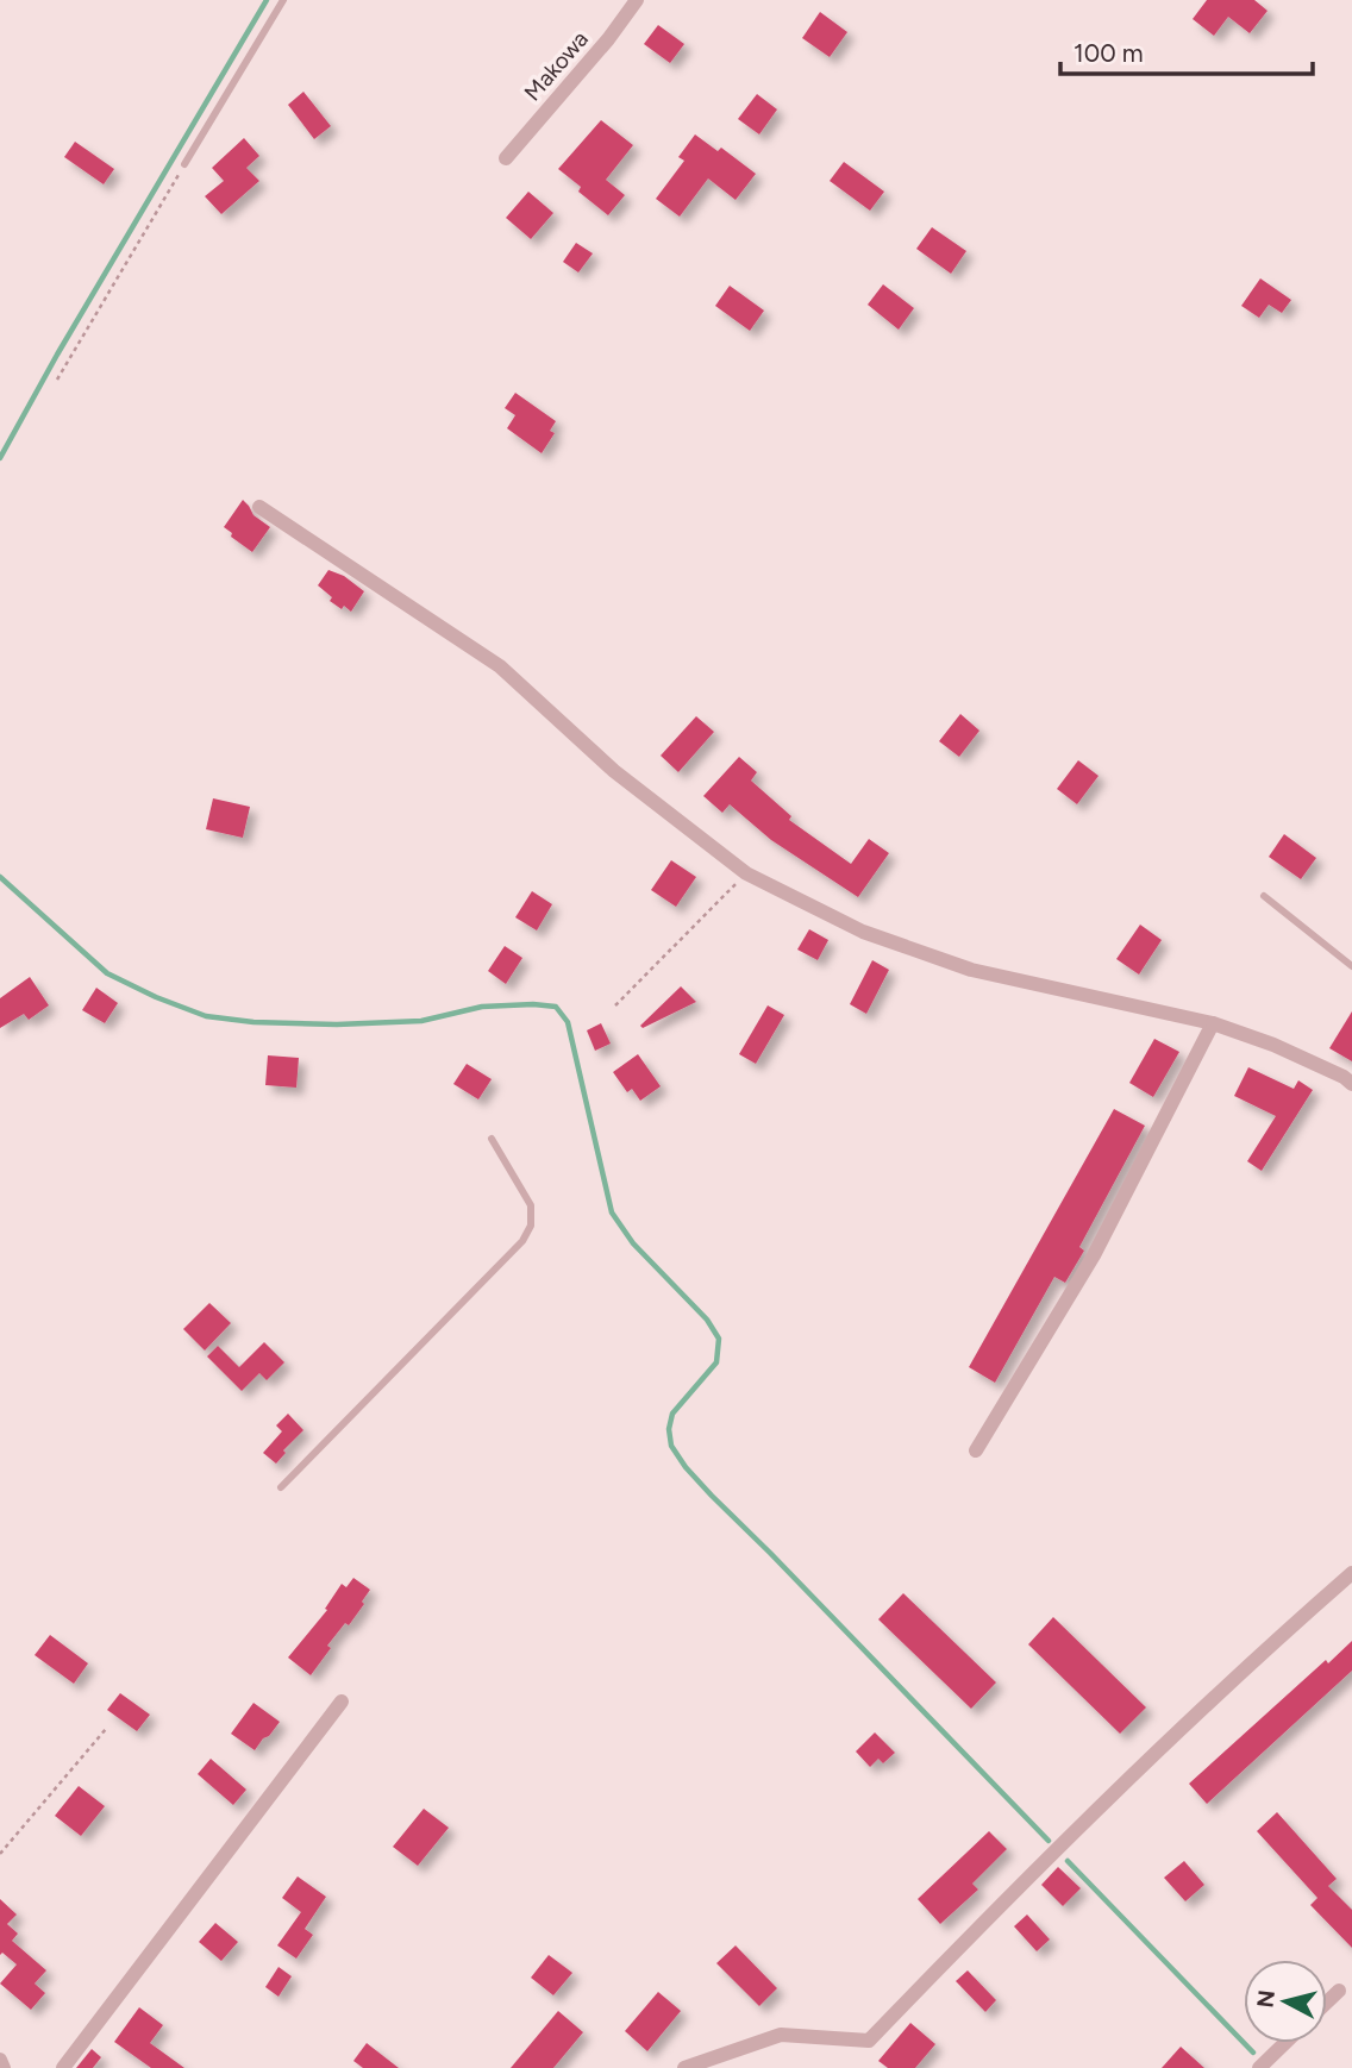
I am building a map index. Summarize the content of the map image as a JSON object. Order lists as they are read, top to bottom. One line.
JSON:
{"streets":{"street":["Makowa"]},"scale_bar":"100 m","north":"left"}
